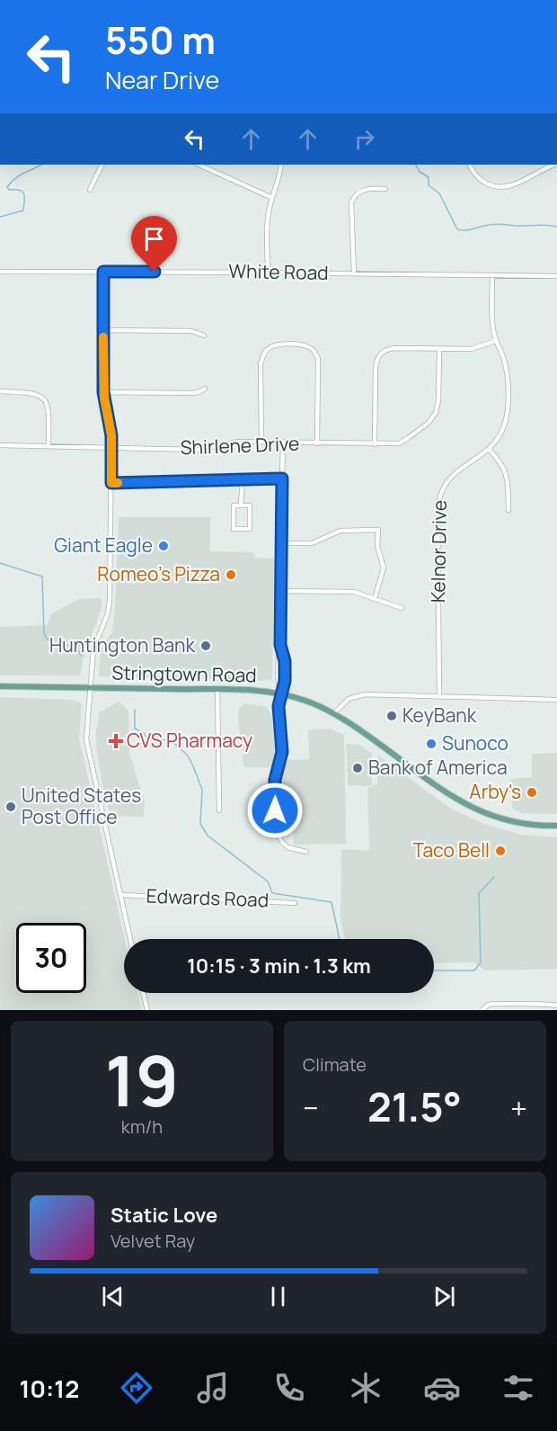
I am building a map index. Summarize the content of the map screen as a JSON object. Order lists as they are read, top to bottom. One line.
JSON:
{"streets":{"main road":["Stringtown Road"],"street":["White Road","Shirlene Drive","Kelnor Drive","Edwards Road"]},"crossings":[["White Road","Kelnor Drive"]],"places":{"other":["Giant Eagle","Romeo's Pizza","Huntington Bank","KeyBank","Sunoco","Bank of America","Arby's","United States Post Office","Taco Bell"],"health":["CVS Pharmacy"]},"page":{"turn":["550 m","Near Drive"],"limit":"30","trip":"10:15 · 3 min · 1.3 km","tile":[["19","km/h"],"Climate"],"heat":["−","21.5°","+"],"song":["Static Love","Velvet Ray"],"tabs":"10:12"}}
